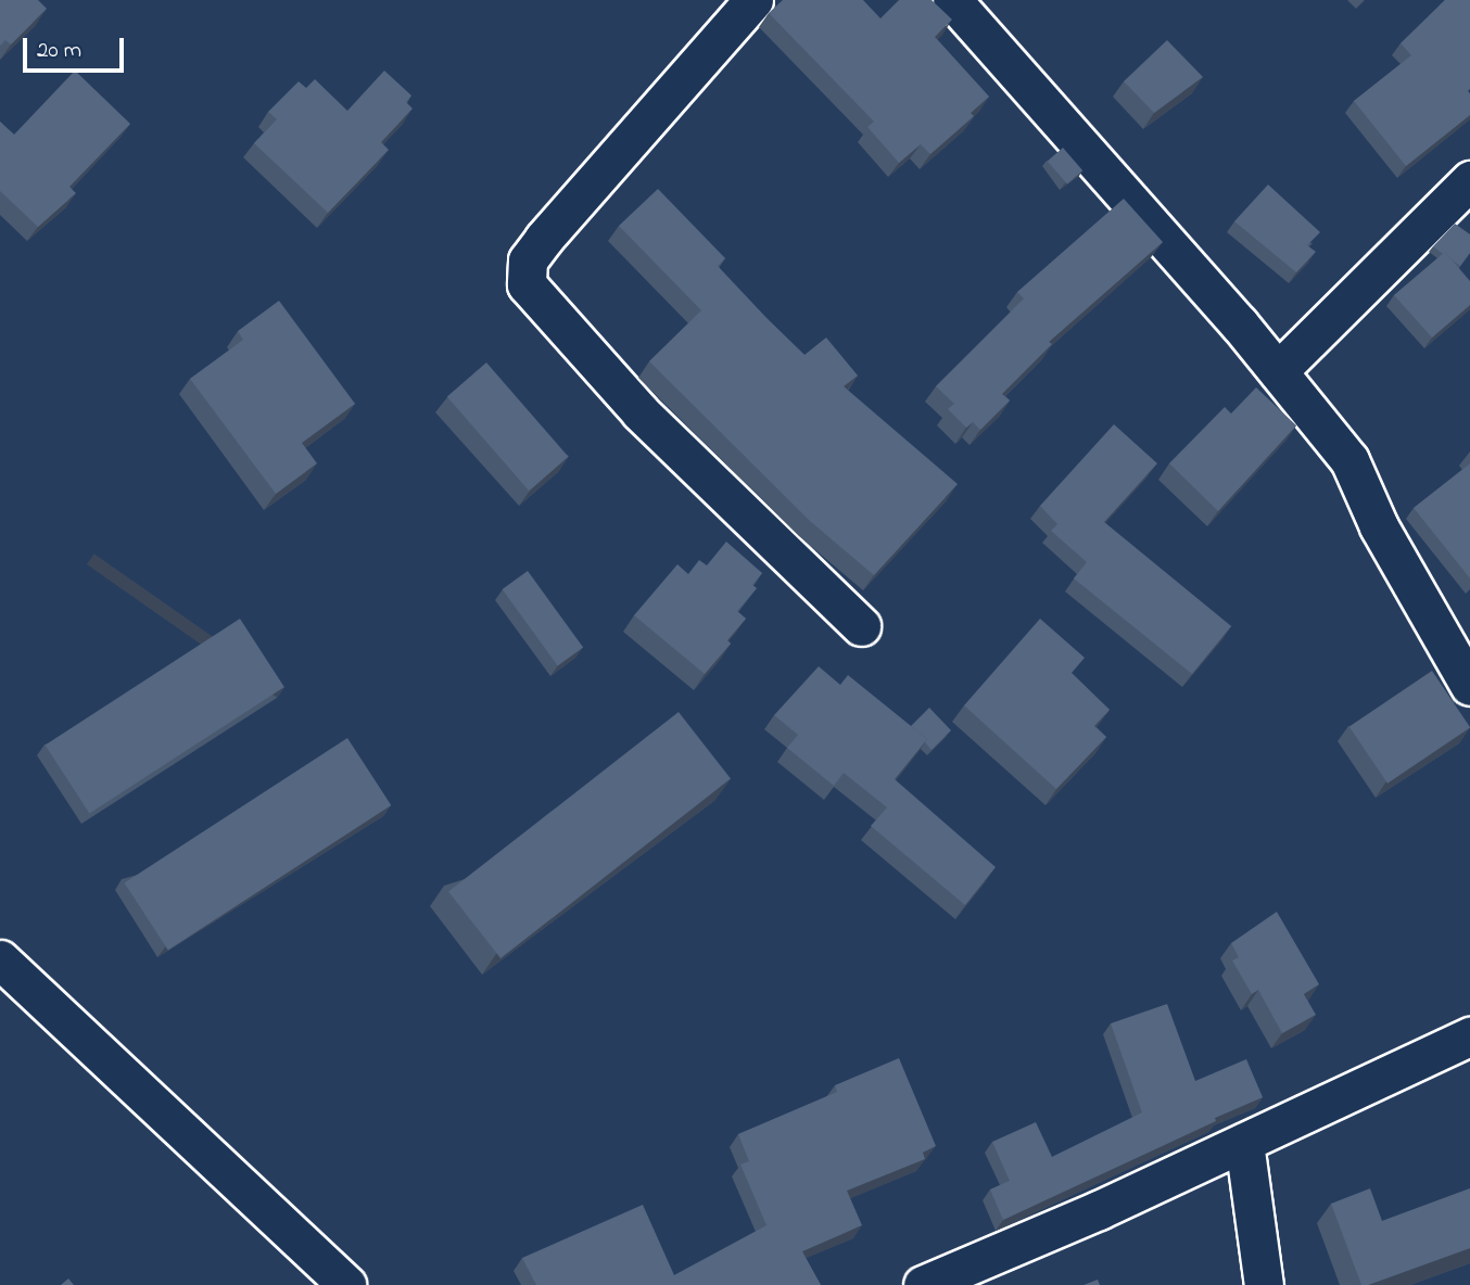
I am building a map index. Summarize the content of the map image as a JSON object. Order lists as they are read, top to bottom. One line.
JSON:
{"scale_bar":"20 m"}
